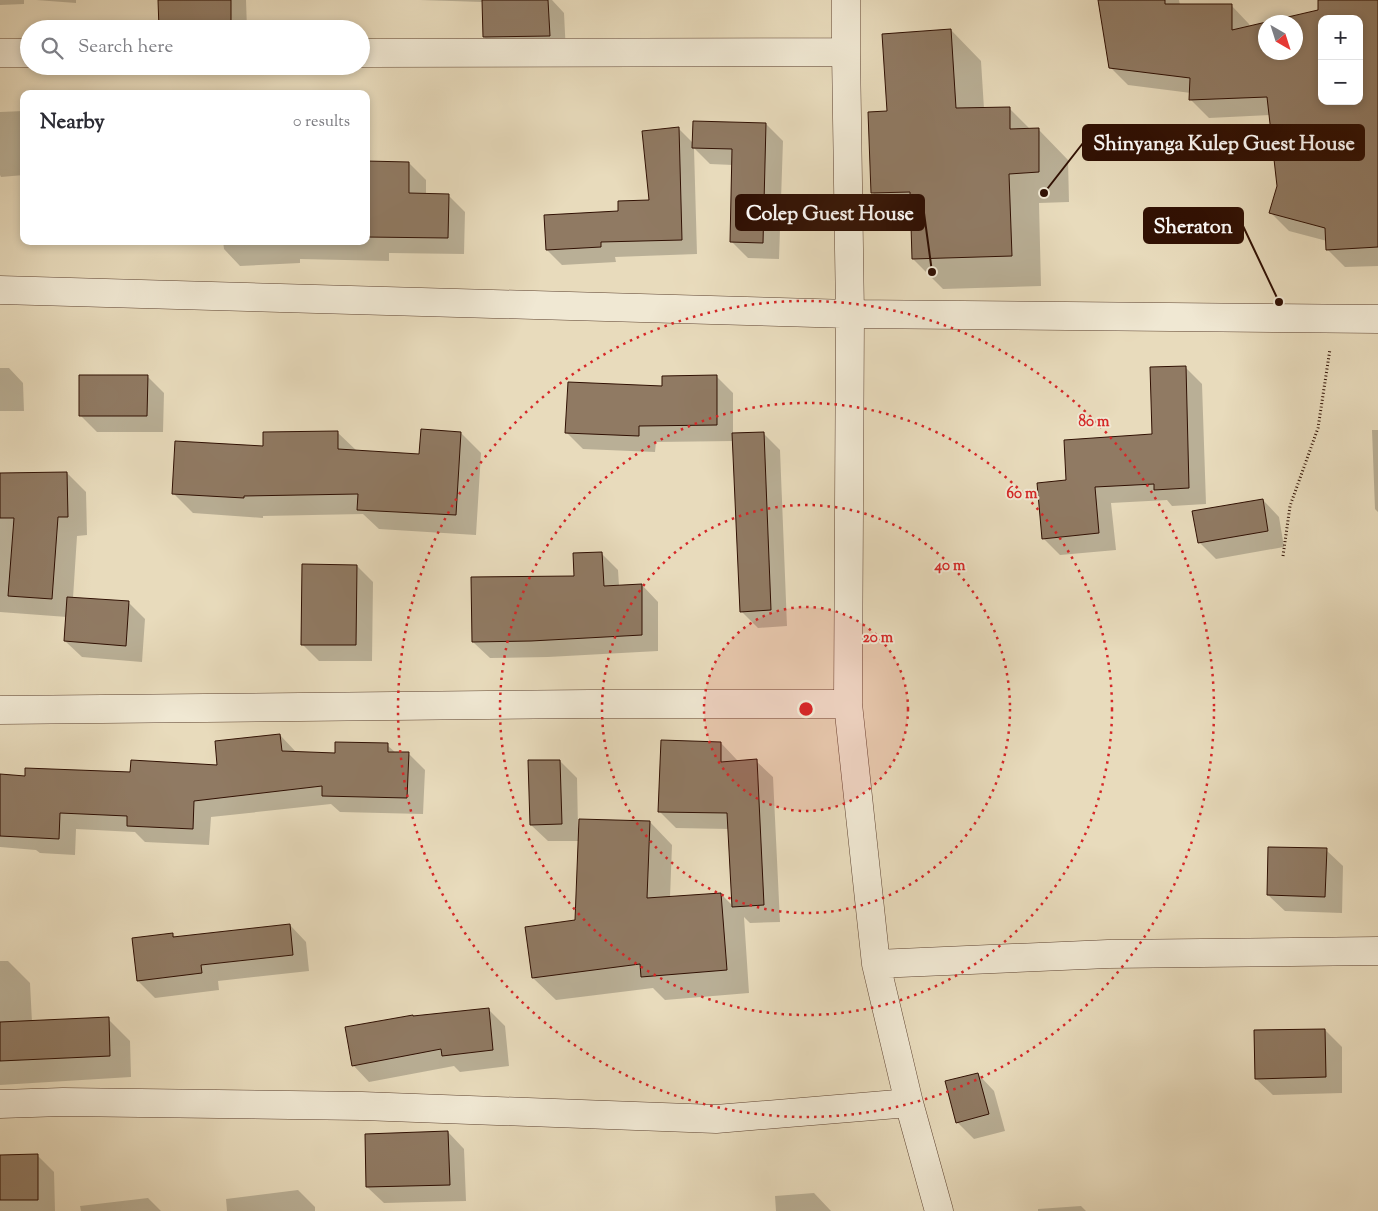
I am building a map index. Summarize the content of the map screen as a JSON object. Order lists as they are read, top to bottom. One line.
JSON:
{"places":["Shinyanga Kulep Guest House","Colep Guest House","Sheraton"],"north":"bottom right","page":{"map_buttons":["+","−"],"search":"Search here","heading":["Nearby","0 results"]},"rings":["80 m","60 m","40 m","20 m"]}
